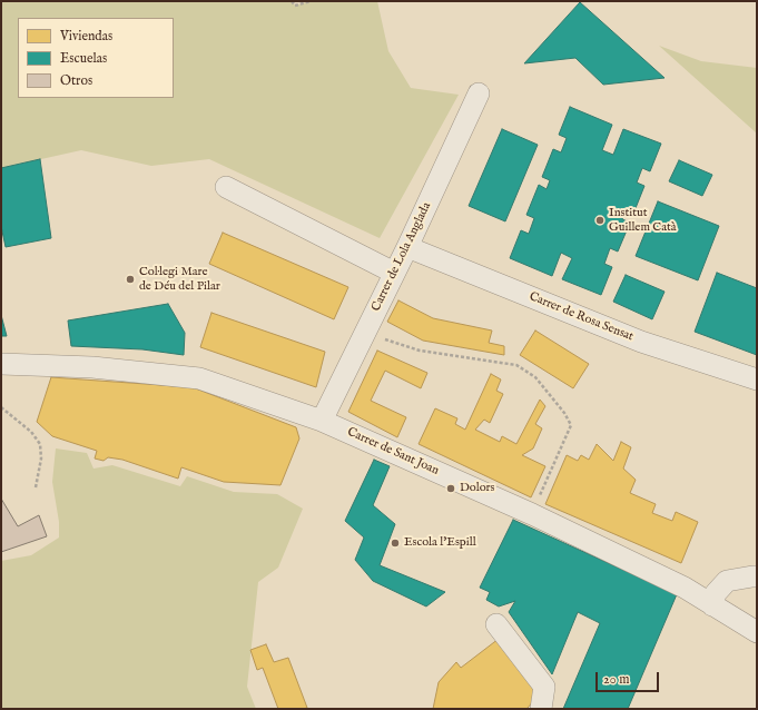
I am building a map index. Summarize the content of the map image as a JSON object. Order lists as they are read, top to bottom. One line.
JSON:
{"streets":{"street":["Carrer de Lola Anglada","Carrer de Rosa Sensat","Carrer de Sant Joan"]},"crossings":[["Carrer de Lola Anglada","Carrer de Rosa Sensat"],["Carrer de Lola Anglada","Carrer de Sant Joan"]],"places":["Institut Guillem Catà","Col·legi Mare de Déu del Pilar","Dolors","Escola l'Espill"],"legend":["Viviendas","Escuelas","Otros"],"scale_bar":"20 m"}
